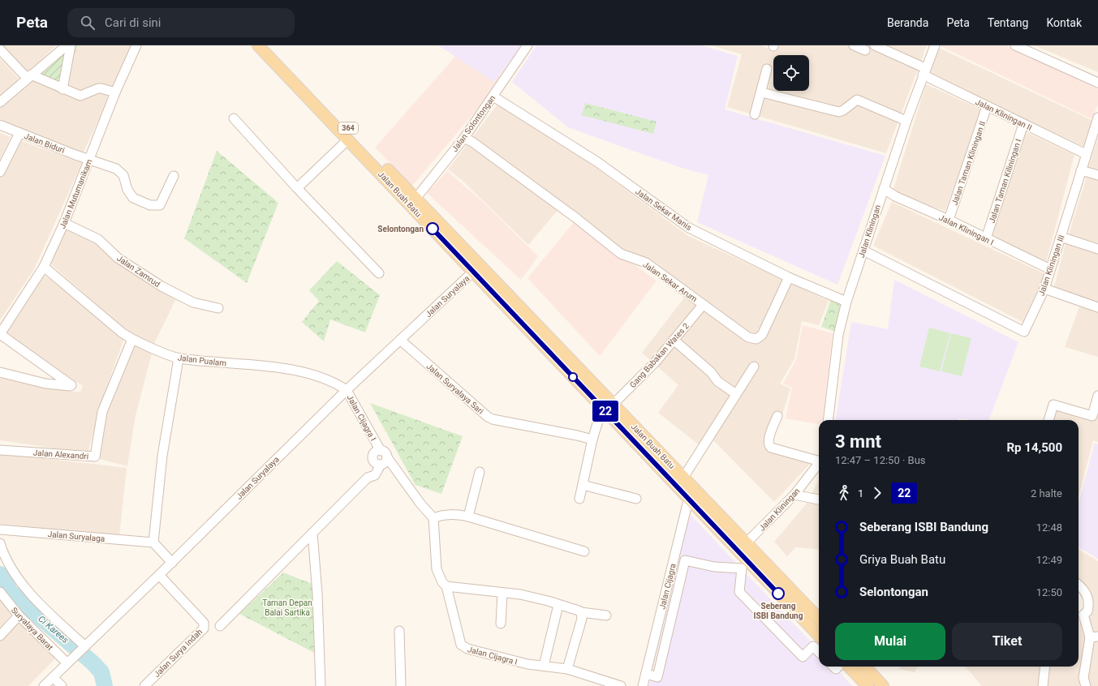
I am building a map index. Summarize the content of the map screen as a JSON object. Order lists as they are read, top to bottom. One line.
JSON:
{"streets":{"main road":["364","Jalan Buah Batu"],"street":["Jalan Kliningan II","Jalan Solontongan","Jalan Biduri","Jalan Taman Kliningan II","Jalan Taman Kiliningan I","Jalan Mutumanikam","Jalan Sekar Manis","Jalan Kliningan I","Jalan Kliningan","Jalan Kliningan III","Jalan Zamrud","Jalan Sekar Arum","Jalan Suryalaya","Gang Babakan Wates 2","Jalan Pualam","Jalan Suryalaya Sari","Jalan Cijagra I","Jalan Alexandri","Jalan Suryalaga","Jalan Cijagra","Suryalaya Barat","Jalan Surya Indah"]},"crossings":[["Jalan Kliningan II","Jalan Taman Kliningan II"],["Jalan Kliningan II","Jalan Taman Kiliningan I"],["Jalan Kliningan II","Jalan Kliningan"],["Jalan Kliningan II","Jalan Kliningan III"],["Jalan Solontongan","Jalan Buah Batu"],["Jalan Solontongan","Jalan Sekar Manis"],["Jalan Solontongan","Jalan Sekar Arum"],["Jalan Biduri","Jalan Mutumanikam"],["Jalan Taman Kliningan II","Jalan Kliningan I"],["Jalan Taman Kiliningan I","Jalan Kliningan I"],["Jalan Mutumanikam","Jalan Zamrud"],["Jalan Mutumanikam","Jalan Pualam"],["Jalan Buah Batu","Jalan Kliningan"],["Jalan Buah Batu","Jalan Suryalaya"],["Jalan Buah Batu","Gang Babakan Wates 2"],["Jalan Buah Batu","Jalan Cijagra"],["Jalan Sekar Manis","Jalan Kliningan"],["Jalan Sekar Manis","Jalan Sekar Arum"],["Jalan Kliningan I","Jalan Kliningan"],["Jalan Kliningan I","Jalan Kliningan III"],["Jalan Kliningan","Jalan Kliningan III"],["Jalan Sekar Arum","Gang Babakan Wates 2"],["Jalan Suryalaya","Jalan Pualam"],["Jalan Suryalaya","Jalan Suryalaya Sari"],["Jalan Suryalaya","Jalan Cijagra I"],["Jalan Suryalaya","Suryalaya Barat"],["Jalan Suryalaya","Jalan Surya Indah"],["Jalan Pualam","Jalan Cijagra I"],["Jalan Pualam","Jalan Alexandri"]],"water":["Ci Karees"],"parks":["Taman Depan Balai Sartika"],"places":["Selontongan","Seberang ISBI Bandung"],"lines":["bus line 22"],"page":{"header":"Peta","search":"Cari di sini","nav":["Beranda","Peta","Tentang","Kontak"],"on_map":"22","heading":["3 mnt","12:47 – 12:50 · Bus","Rp 14,500"],"legs":["1","22","2 halte"],"list":[{"name":"Seberang ISBI Bandung","value":"12:48"},{"name":"Griya Buah Batu","value":"12:49"},{"name":"Selontongan","value":"12:50"}],"buttons":["Mulai","Tiket"]}}
